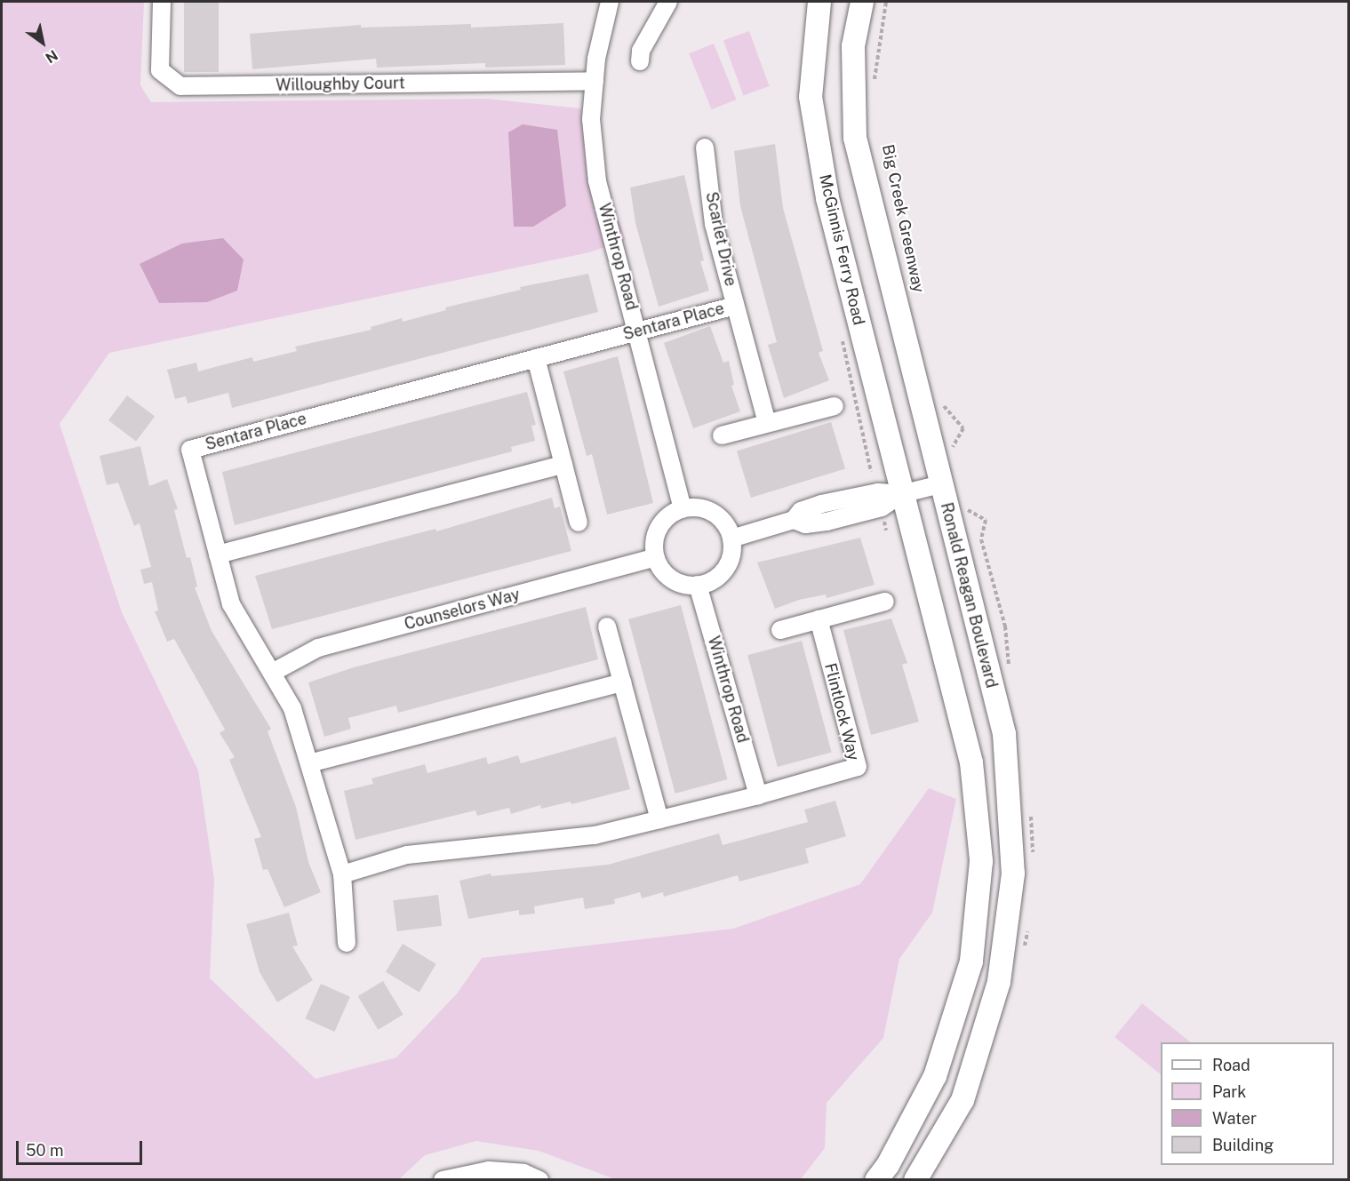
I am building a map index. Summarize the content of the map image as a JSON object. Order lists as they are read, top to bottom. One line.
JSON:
{"streets":{"main road":["McGinnis Ferry Road","Ronald Reagan Boulevard"],"street":["Willoughby Court","Scarlet Drive","Winthrop Road","Sentara Place","Counselors Way","Flintlock Way"]},"crossings":[["Willoughby Court","Winthrop Road"],["Scarlet Drive","Sentara Place"],["Winthrop Road","Sentara Place"],["Winthrop Road","Counselors Way"],["Winthrop Road","Flintlock Way"],["Sentara Place","Counselors Way"]],"legend":["Road","Park","Water","Building"],"scale_bar":"50 m","north":"bottom right"}
